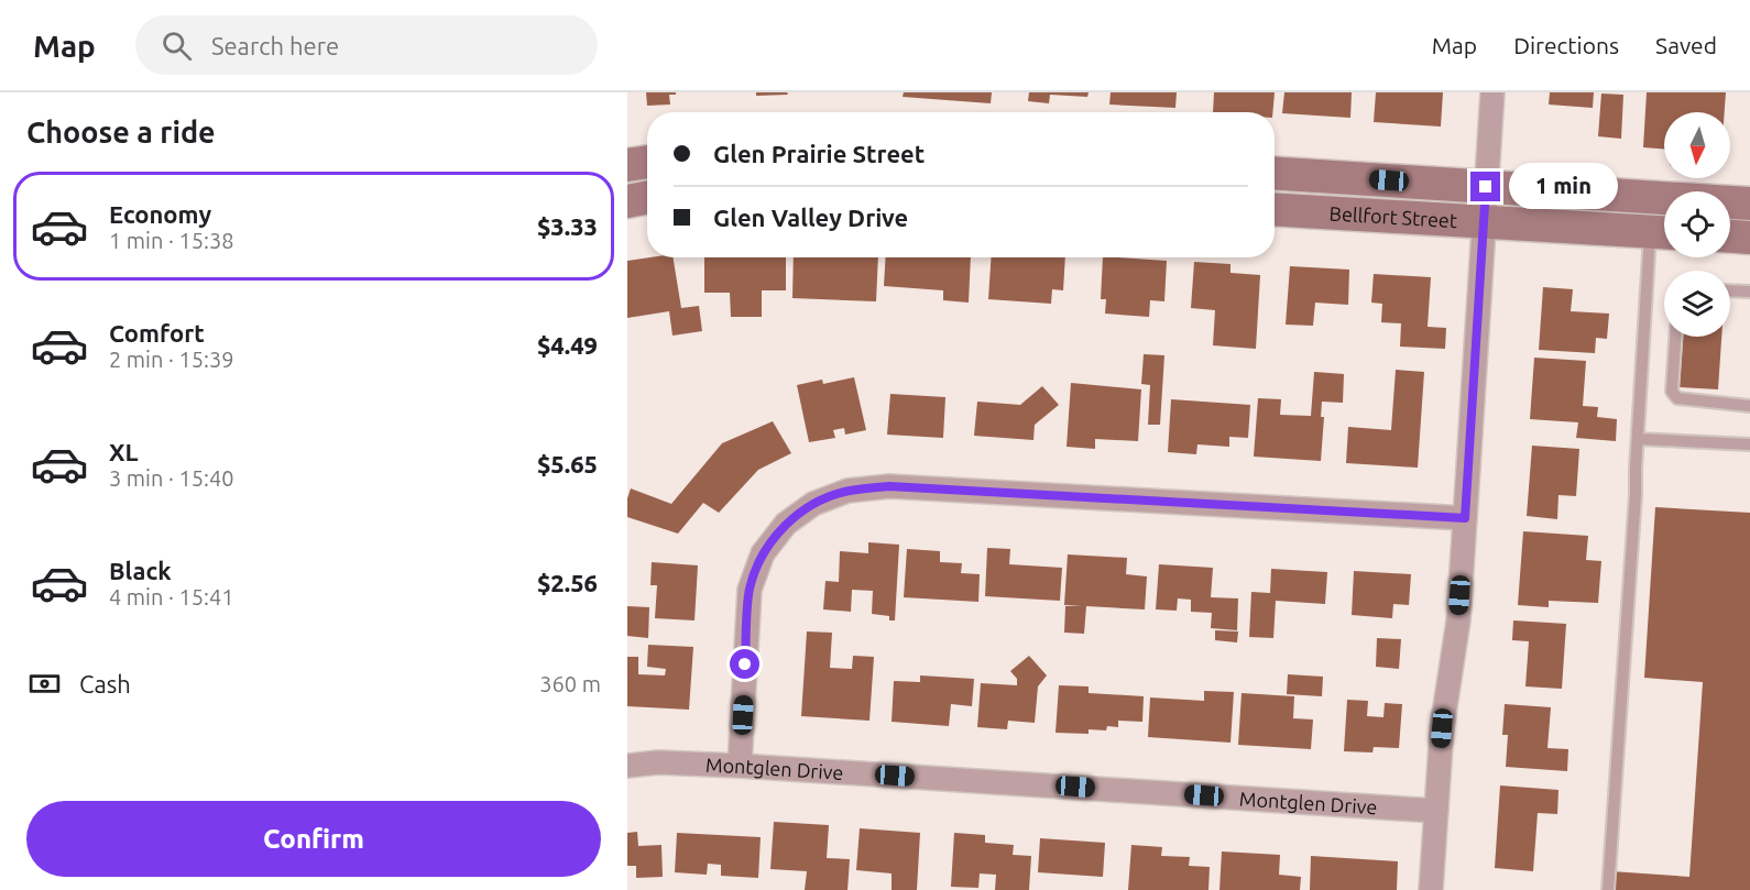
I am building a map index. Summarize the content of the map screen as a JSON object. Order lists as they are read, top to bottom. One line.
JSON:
{"streets":{"main road":["Bellfort Street"],"street":["Montglen Drive"]},"north":"bottom","page":{"header":"Map","search":"Search here","nav":["Map","Directions","Saved"],"heading":"Choose a ride","banner":["Glen Prairie Street","Glen Valley Drive"],"bubble":"1 min","list":[{"name":"Economy","note":"1 min · 15:38","value":"$3.33"},{"name":"Comfort","note":"2 min · 15:39","value":"$4.49"},{"name":"XL","note":"3 min · 15:40","value":"$5.65"},{"name":"Black","note":"4 min · 15:41","value":"$2.56"}],"pay":["Cash","360 m"],"buttons":"Confirm"}}
